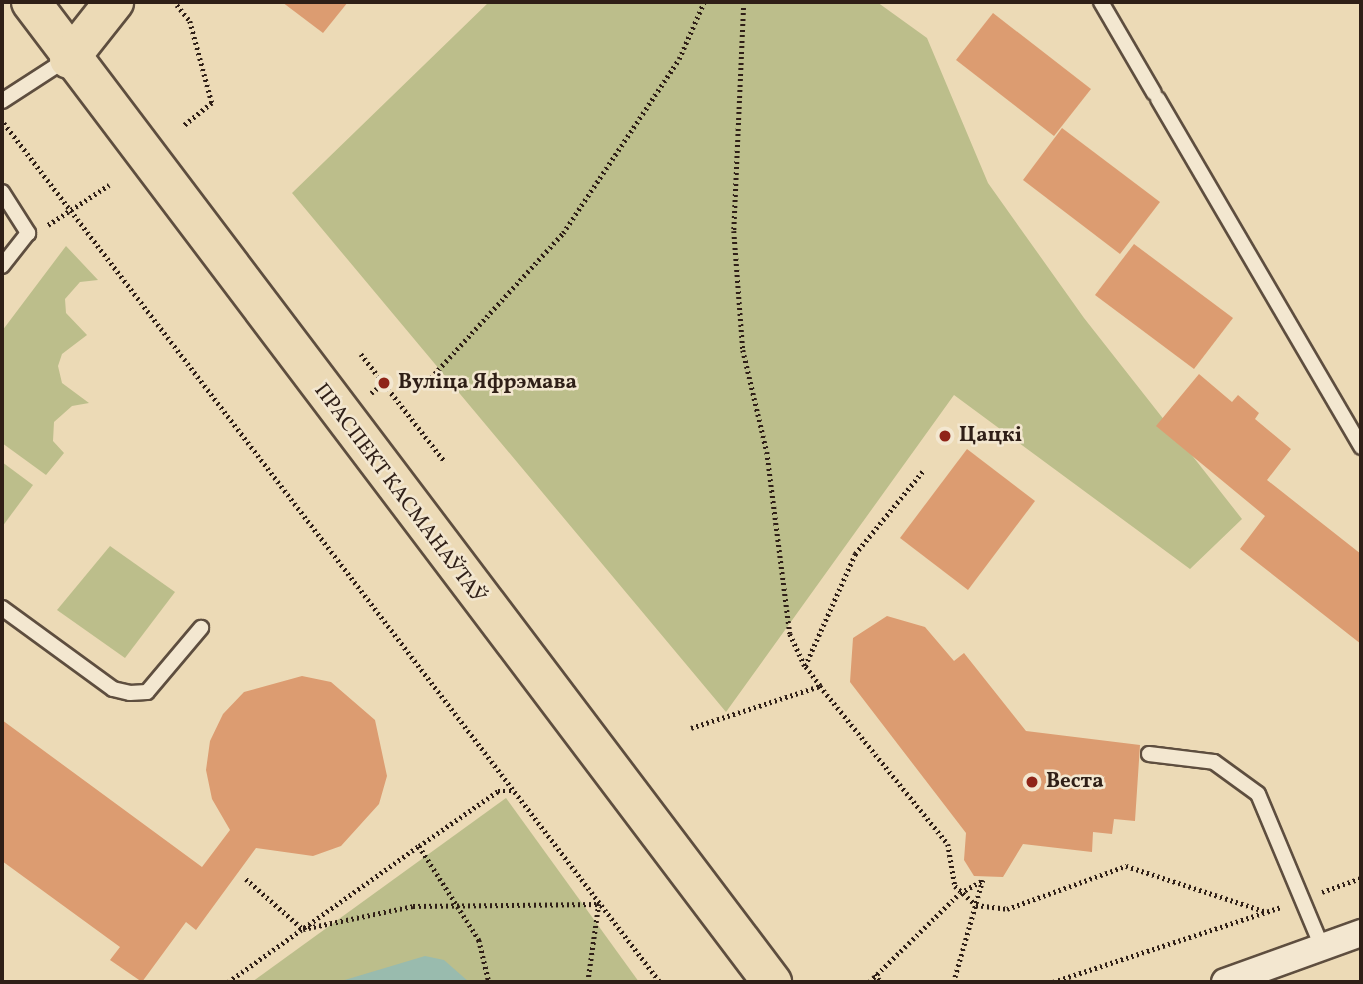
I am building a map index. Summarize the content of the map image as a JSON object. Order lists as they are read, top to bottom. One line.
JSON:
{"streets":{"main road":["ПРАСПЕКТ КАСМАНАЎТАЎ"]},"places":["Вуліца Яфрэмава","Цацкі","Веста"]}
